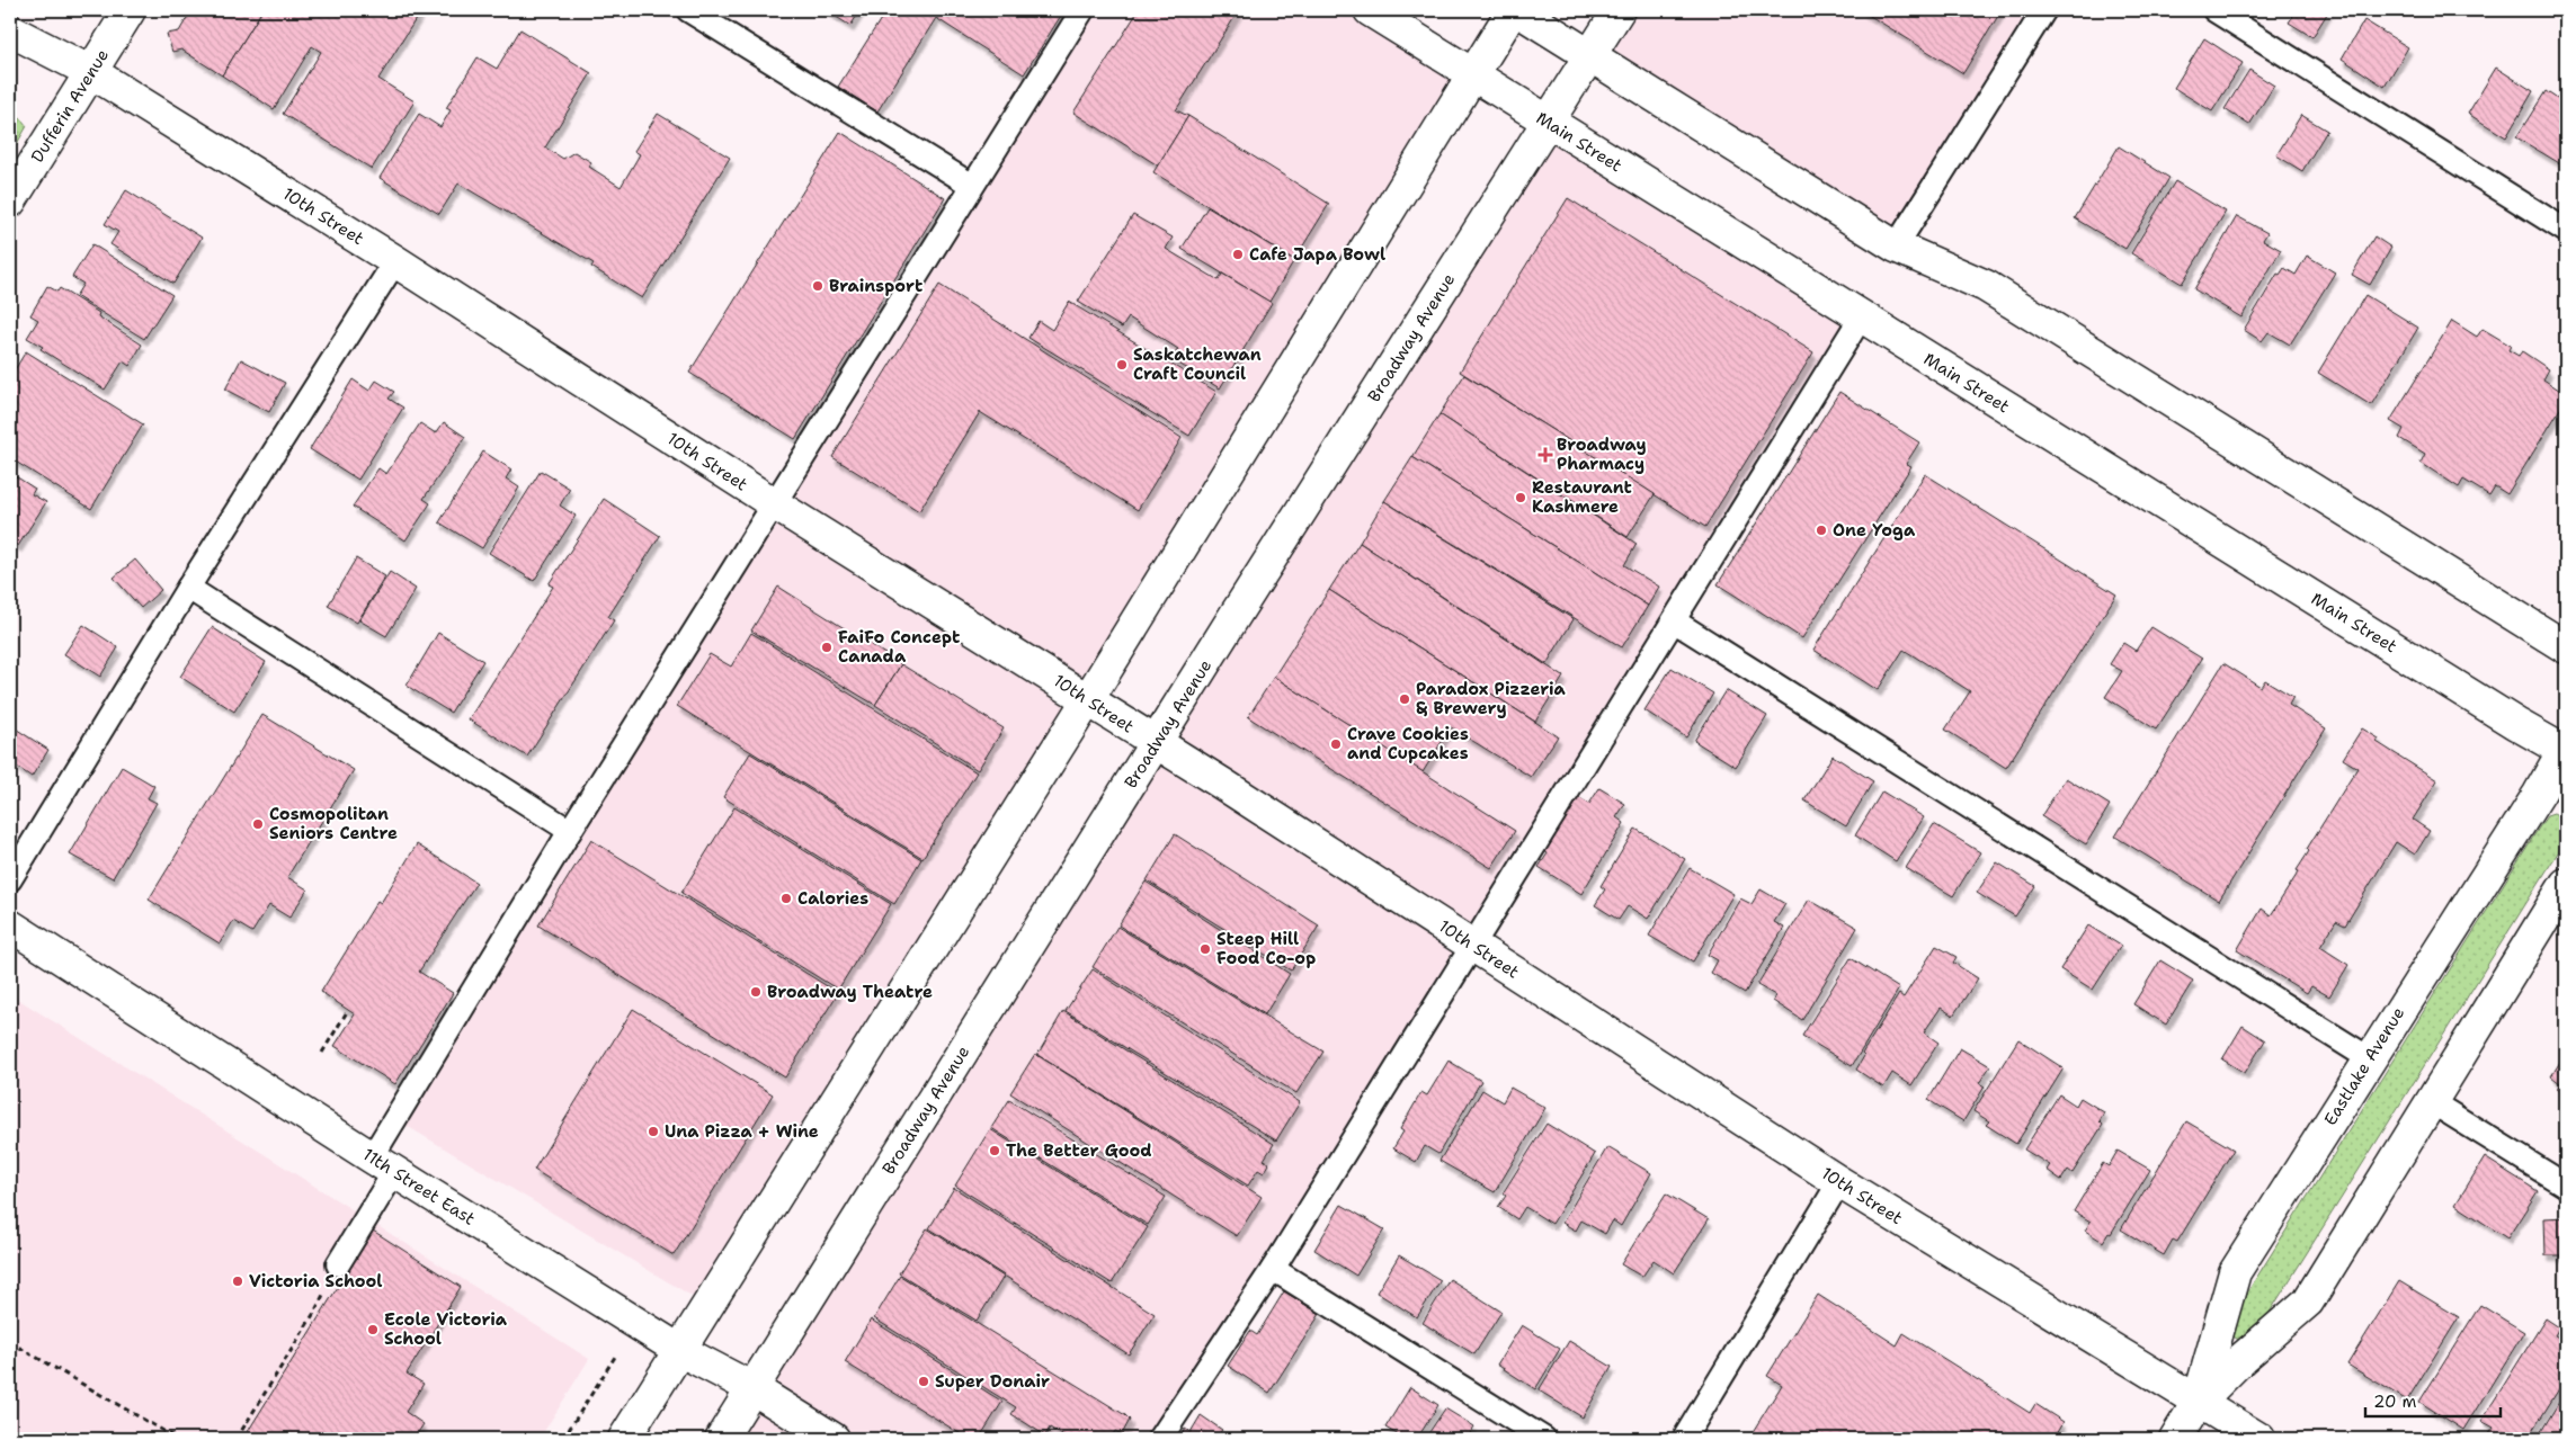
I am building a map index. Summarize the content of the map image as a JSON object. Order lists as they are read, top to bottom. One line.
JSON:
{"streets":{"street":["Dufferin Avenue","Main Street","10th Street","Broadway Avenue","Eastlake Avenue","11th Street East"]},"crossings":[["Dufferin Avenue","10th Street"],["Main Street","Broadway Avenue"],["Main Street","Eastlake Avenue"],["10th Street","Broadway Avenue"],["10th Street","Eastlake Avenue"],["Broadway Avenue","11th Street East"]],"places":{"other":["Cafe Japa Bowl","Brainsport","Saskatchewan Craft Council","Restaurant Kashmere","One Yoga","FaiFo Concept Canada","Paradox Pizzeria & Brewery","Crave Cookies and Cupcakes","Cosmopolitan Seniors Centre","Calories","Steep Hill Food Co-op","Broadway Theatre","Una Pizza + Wine","The Better Good","Victoria School","Ecole Victoria School","Super Donair"],"health":["Broadway Pharmacy"]},"scale_bar":"20 m"}
